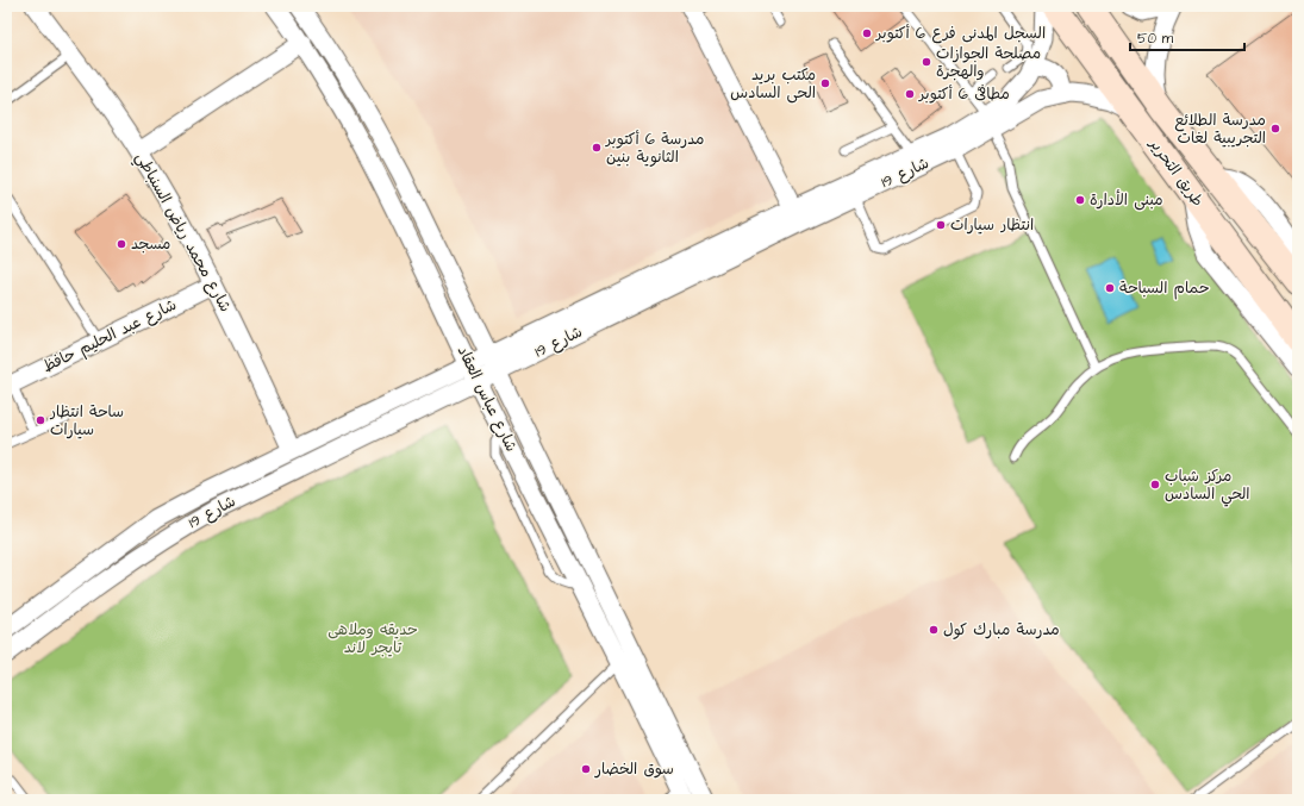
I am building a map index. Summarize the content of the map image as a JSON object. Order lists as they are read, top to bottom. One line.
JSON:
{"streets":{"street":["شارع 19","طريق التحرير","شارع محمد رياض السنباطي","شارع عبد الحليم حافظ","شارع عباس العقاد"]},"crossings":[["شارع 19","طريق التحرير"],["شارع 19","شارع محمد رياض السنباطي"],["شارع 19","شارع عباس العقاد"],["شارع محمد رياض السنباطي","شارع عبد الحليم حافظ"]],"parks":["حديقه وملاهى تايجر لاند"],"places":["السجل المدنى فرع 6 أكتوبر","مصلحة الجوازات والهجرة","مكتب بريد الحى السادس","مطافئ 6 أكتوبر","مدرسة الطلائع التجريبية لغات","مدرسة 6 أكتوبر الثانوية بنين","مبنى الأدارة","انتظار سيارات","مسجد","حمام السباحة","ساحة انتظار سيارات","مركز شباب الحي السادس","مدرسة مبارك كول","سوق الخضار"],"scale_bar":"50 m"}
